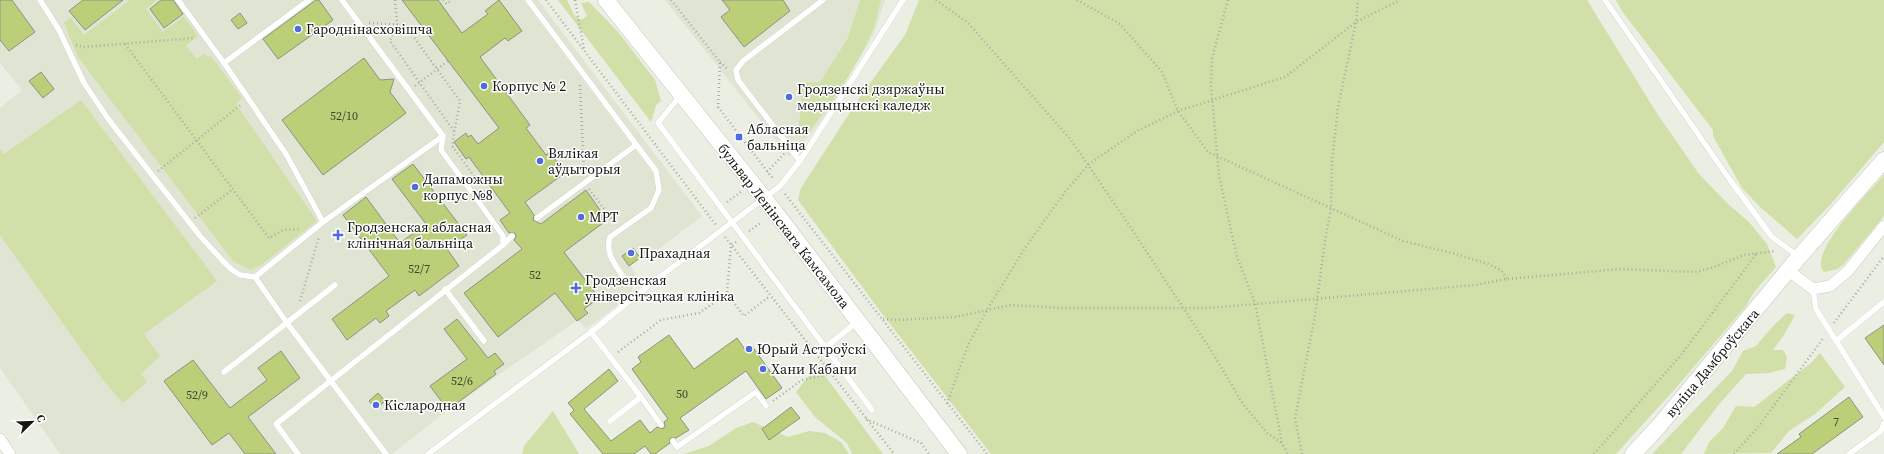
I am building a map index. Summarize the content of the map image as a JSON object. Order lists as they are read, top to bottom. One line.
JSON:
{"streets":{"street":["бульвар Ленінскага Камсамола","вуліца Дамброўскага"]},"places":{"other":["Гароднінасховішча","Корпус № 2","Гродзенскі дзяржаўны медыцынскі каледж","Вялікая аўдыторыя","Дапаможны корпус №8","МРТ","Прахадная","Юрый Астроўскі","Хани Кабани","Кіслародная"],"transit":["Абласная бальніца"],"health":["Гродзенская абласная клінічная бальніца","Гродзенская універсітэцкая клініка"]},"house_numbers":["52/10","52/7","52","52/6","50","52/9","7"],"north":"top right"}
